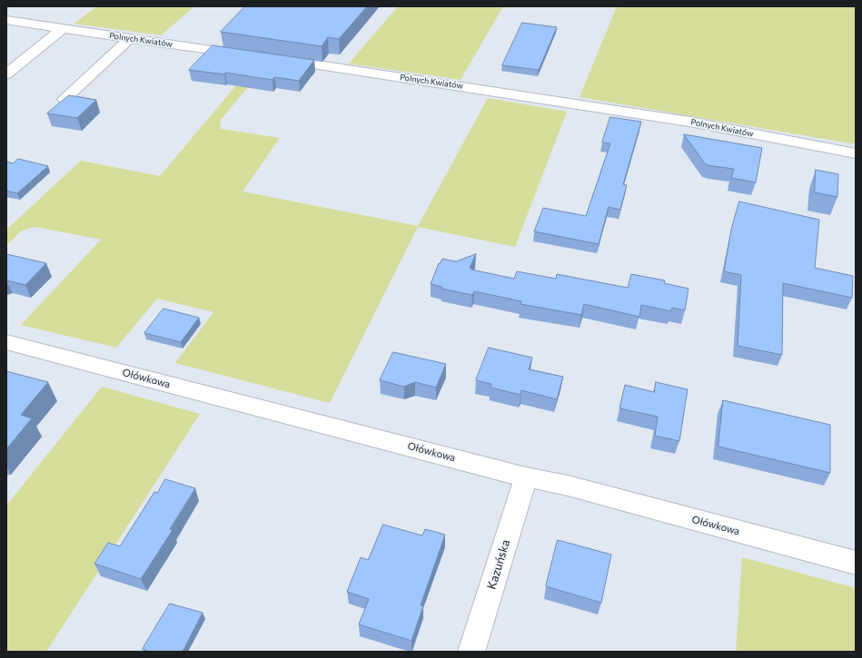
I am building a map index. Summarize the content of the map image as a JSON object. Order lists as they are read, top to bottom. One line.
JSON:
{"streets":{"street":["Polnych Kwiatów","Ołówkowa","Kazuńska"]},"crossings":[["Ołówkowa","Kazuńska"]]}
